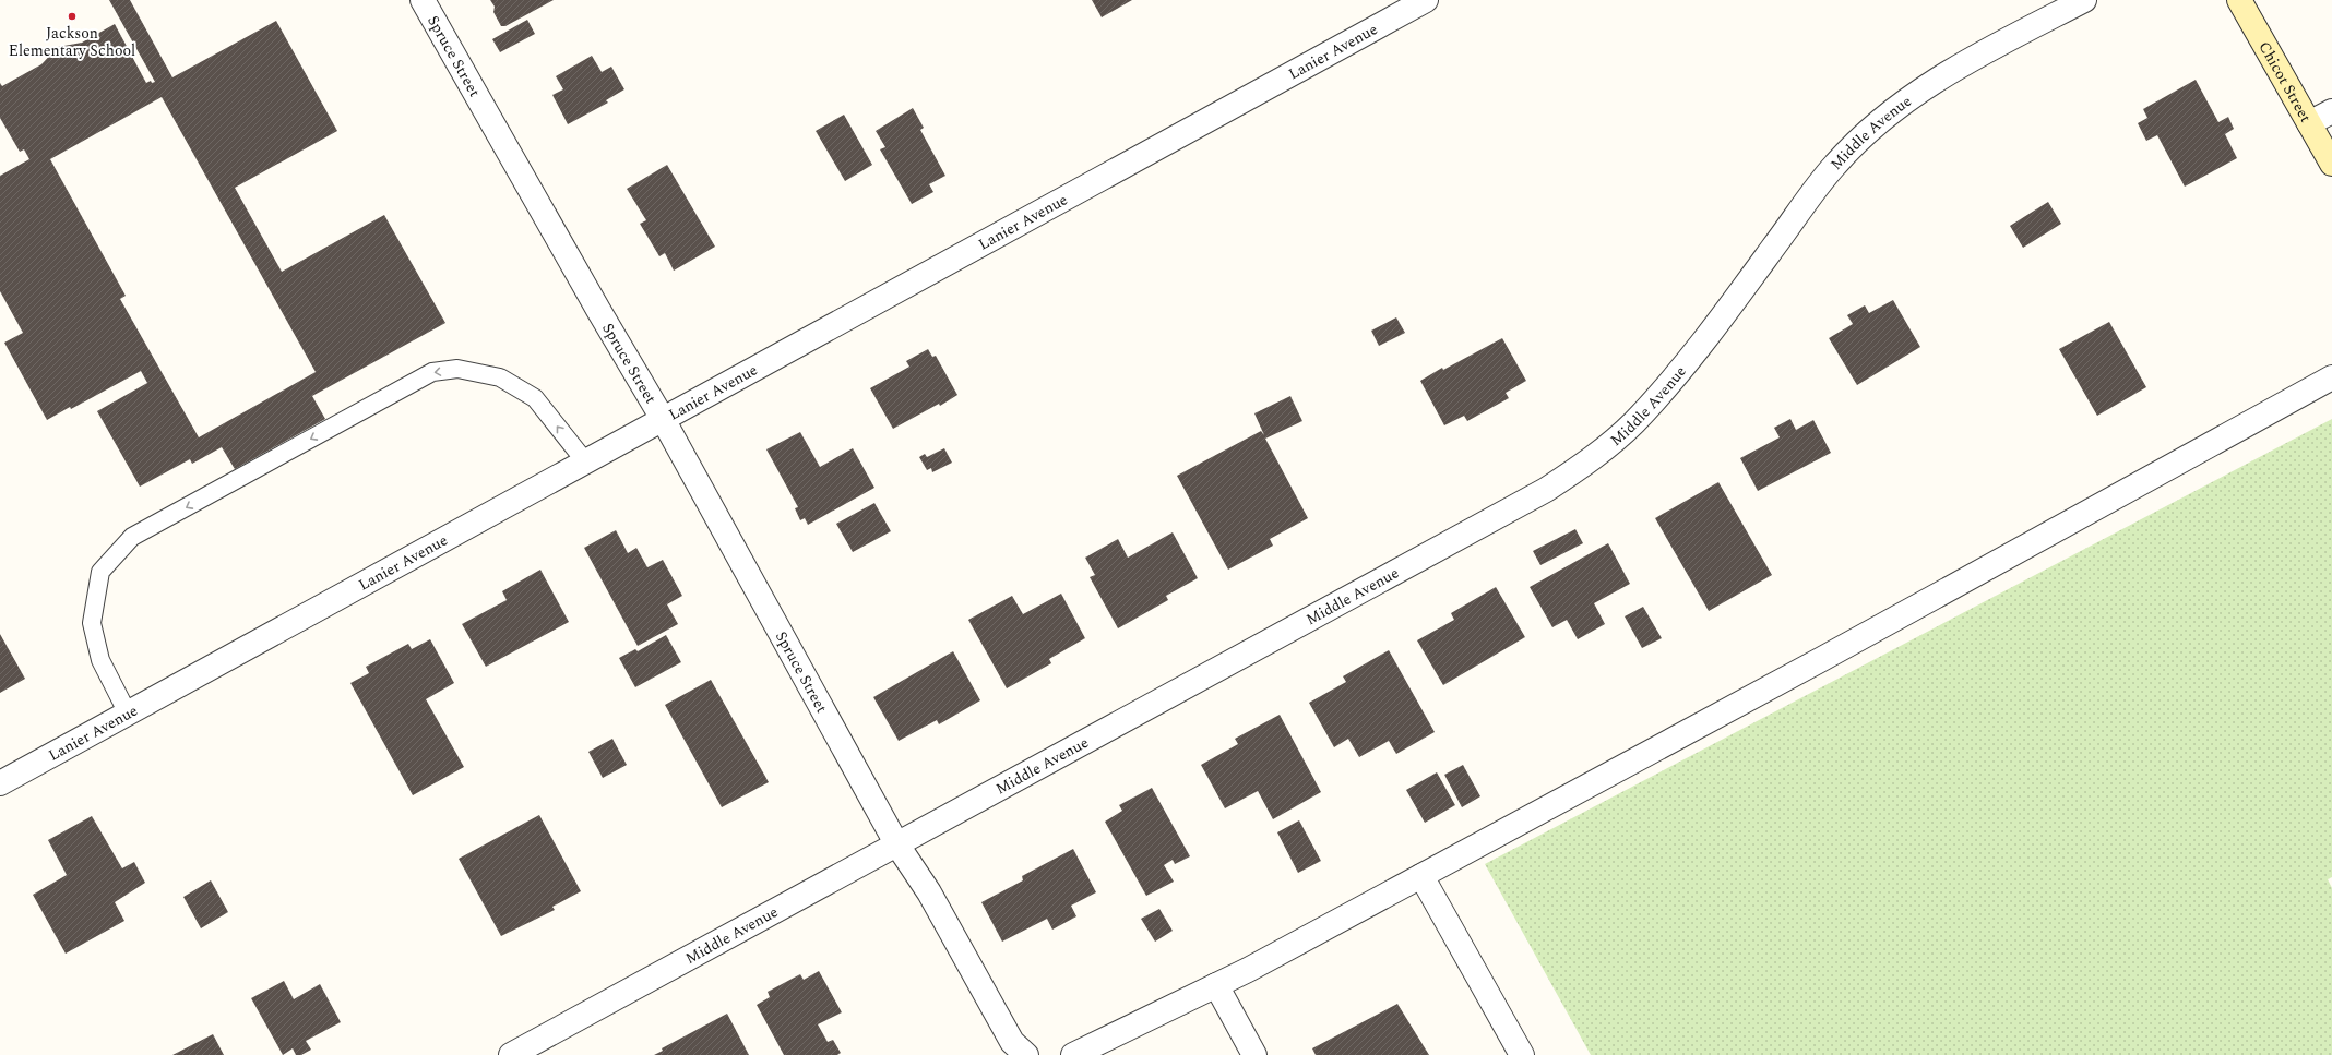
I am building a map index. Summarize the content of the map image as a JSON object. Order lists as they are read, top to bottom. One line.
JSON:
{"streets":{"main road":["Chicot Street"],"street":["Lanier Avenue","Spruce Street","Middle Avenue"]},"crossings":[["Lanier Avenue","Spruce Street"],["Spruce Street","Middle Avenue"]],"places":["Jackson Elementary School"]}
